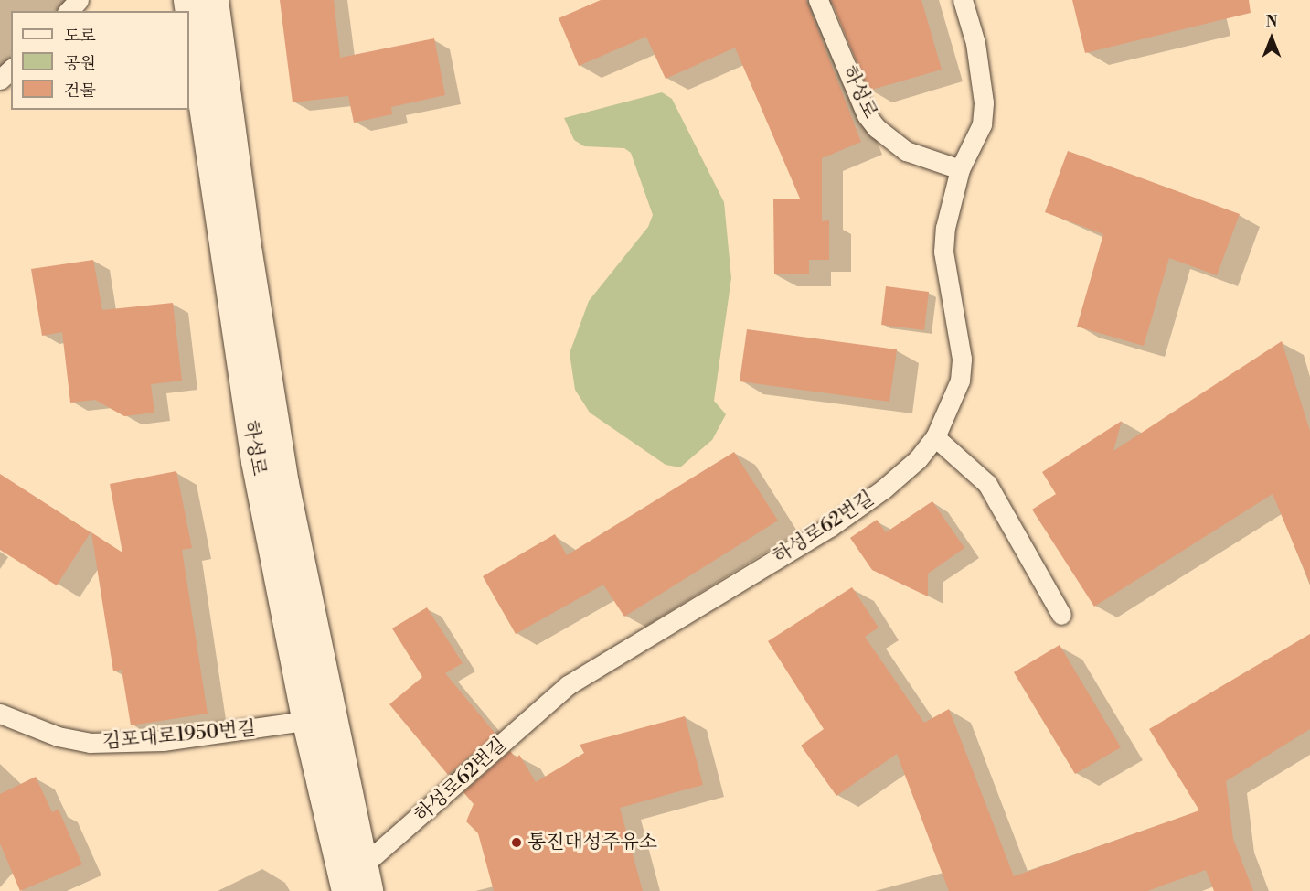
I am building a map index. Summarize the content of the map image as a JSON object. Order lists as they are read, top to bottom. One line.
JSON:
{"streets":{"street":["하성로"],"lane":["하성로62번길","김포대로1950번길"]},"crossings":[["하성로","하성로62번길"],["하성로","김포대로1950번길"]],"places":["통진대성주유소"],"legend":["도로","공원","건물"],"north":"top"}
